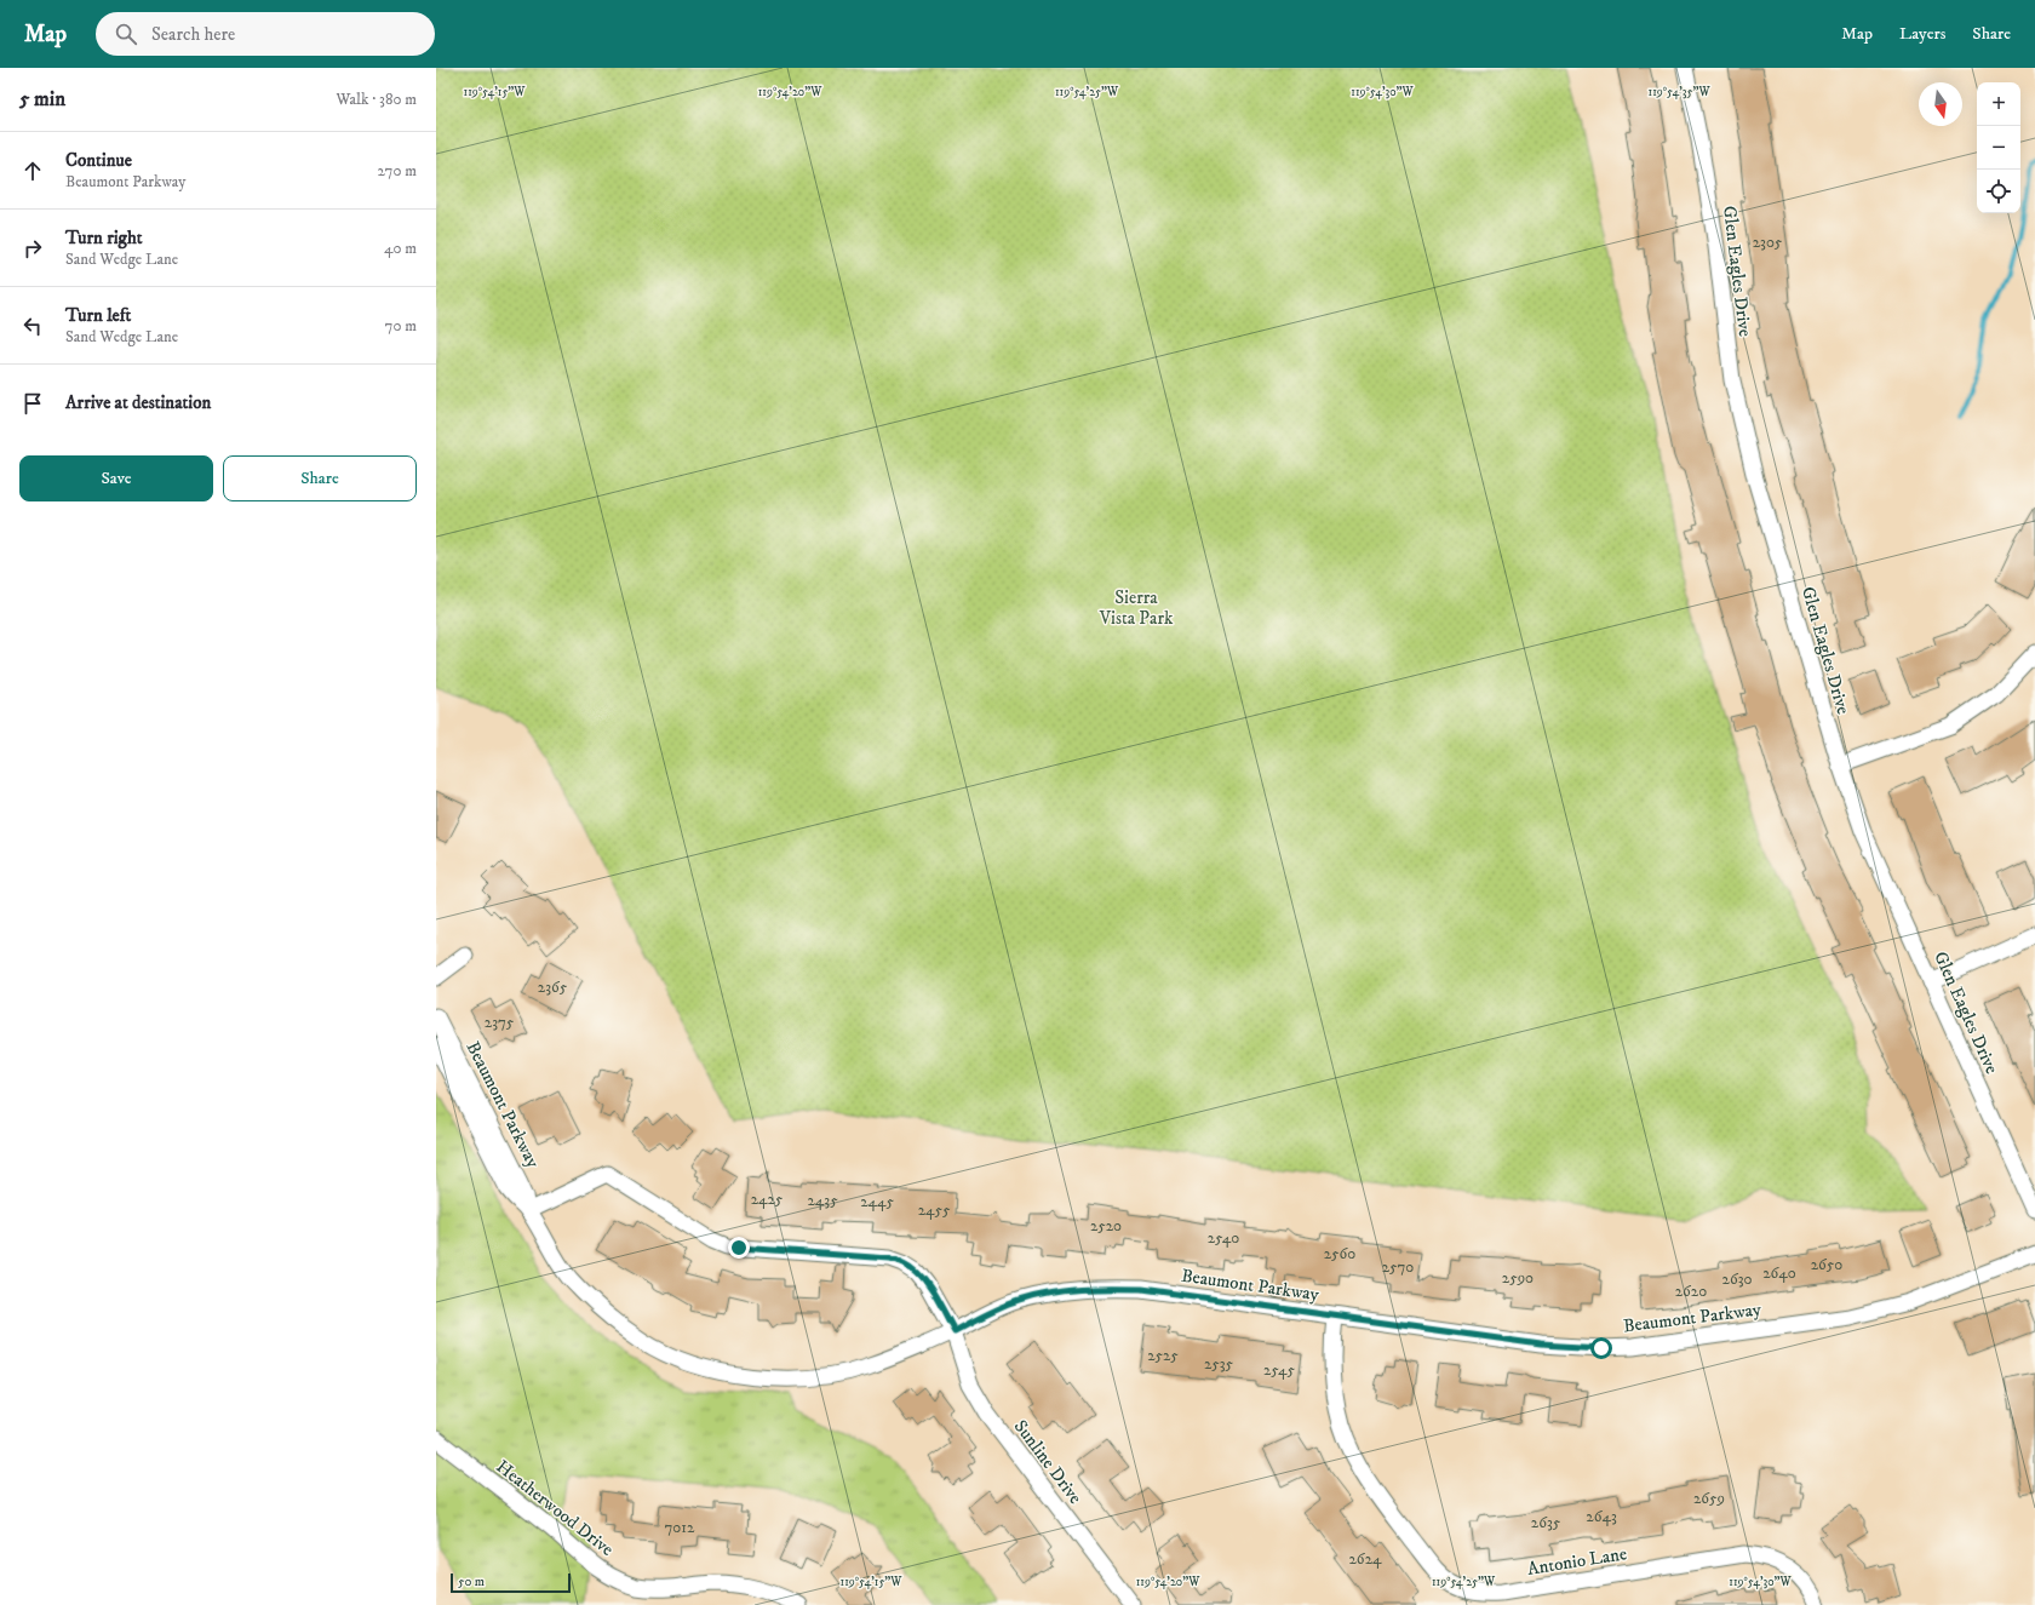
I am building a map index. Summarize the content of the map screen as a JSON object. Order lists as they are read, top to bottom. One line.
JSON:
{"streets":{"street":["Glen Eagles Drive","Beaumont Parkway","Sunline Drive","Heatherwood Drive","Antonio Lane"]},"crossings":[["Beaumont Parkway","Sunline Drive"],["Beaumont Parkway","Antonio Lane"]],"parks":["Sierra Vista Park"],"house_numbers":["2305","2365","2375","2425","2435","2445","2455","2520","2540","2560","2650","2570","2640","2590","2630","2620","2525","2535","2545","2659","2643","2635","7012","2624"],"scale_bar":"50 m","north":"bottom","page":{"header":"Map","search":"Search here","nav":["Map","Layers","Share"],"heading":["5 min","Walk · 380 m"],"map_buttons":["+","−"],"list":[["Continue","Beaumont Parkway","270 m"],["Turn right","Sand Wedge Lane","40 m"],["Turn left","Sand Wedge Lane","70 m"],"Arrive at destination"],"buttons":["Save","Share"],"scale":"50 m"},"coordinates":["119°54'15\"W","119°54'20\"W","119°54'25\"W","119°54'30\"W","119°54'35\"W"]}
